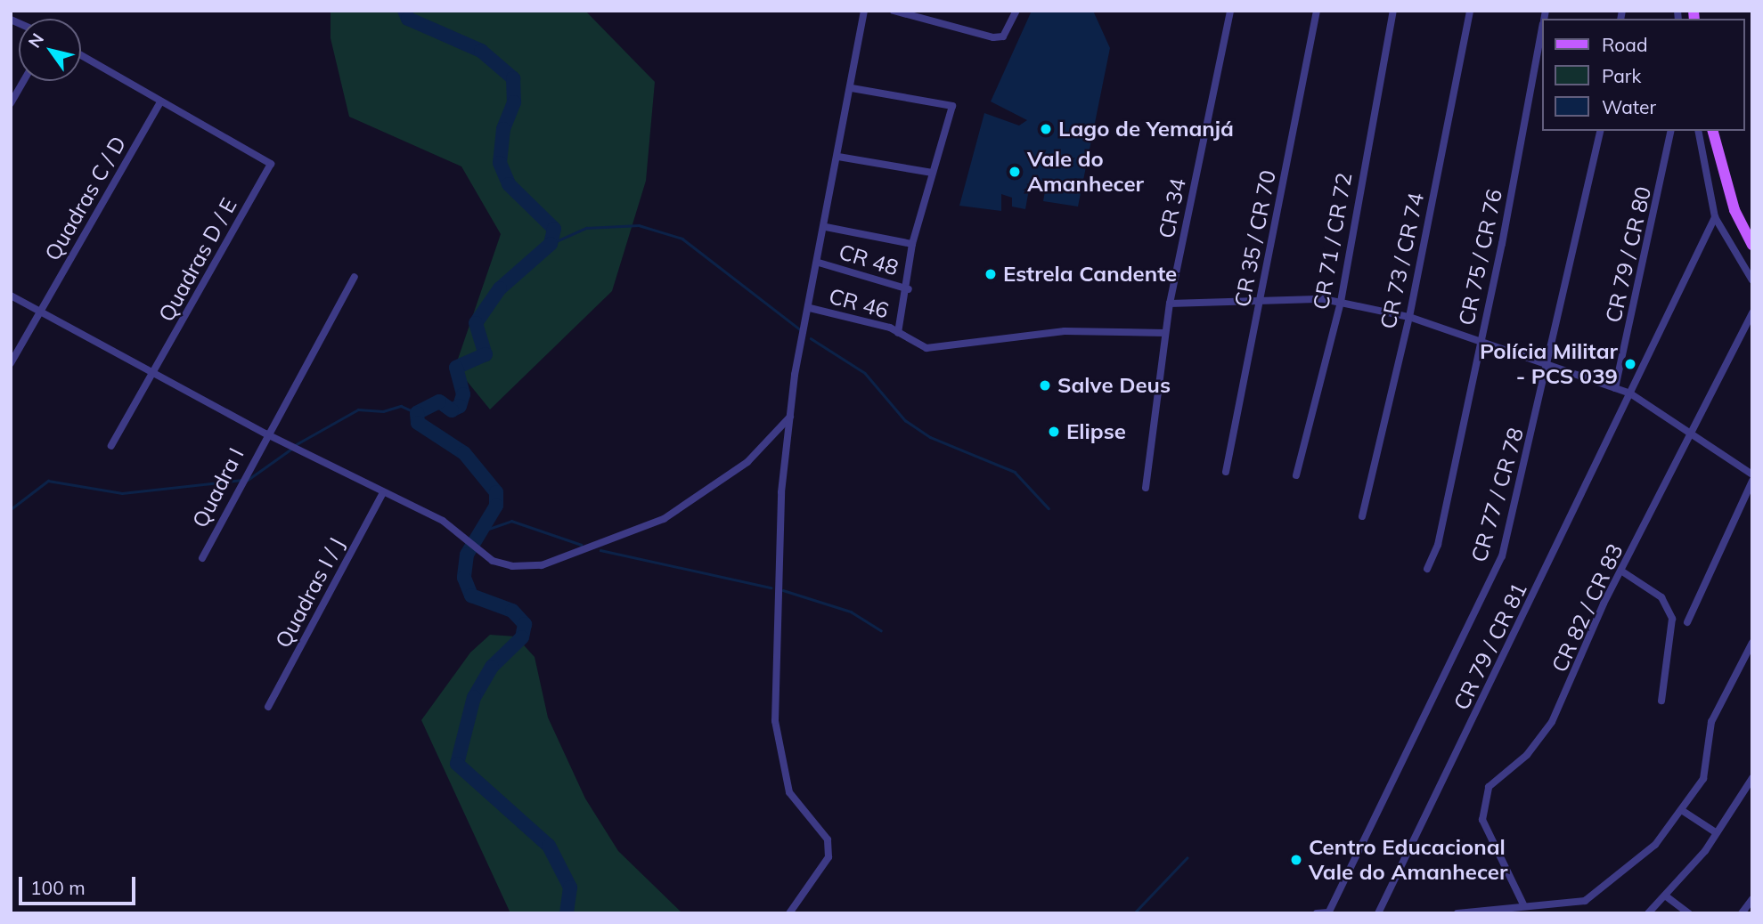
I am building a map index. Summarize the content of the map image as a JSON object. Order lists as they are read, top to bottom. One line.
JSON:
{"streets":{"street":["Quadras C / D","CR 34","CR 35 / CR 70","CR 71 / CR 72","CR 79 / CR 80","CR 75 / CR 76","Quadras D / E","CR 48","CR 73 / CR 74","CR 46","Quadra I","CR 77 / CR 78","Quadras I / J","CR 82 / CR 83","CR 79 / CR 81"]},"crossings":[["Quadras C / D","Quadras D / E"],["CR 34","CR 46"]],"places":["Lago de Yemanjá","Vale do Amanhecer","Estrela Candente","Polícia Militar - PCS 039","Salve Deus","Elipse","Centro Educacional Vale do Amanhecer"],"legend":["Road","Park","Water"],"scale_bar":"100 m","north":"top left"}
